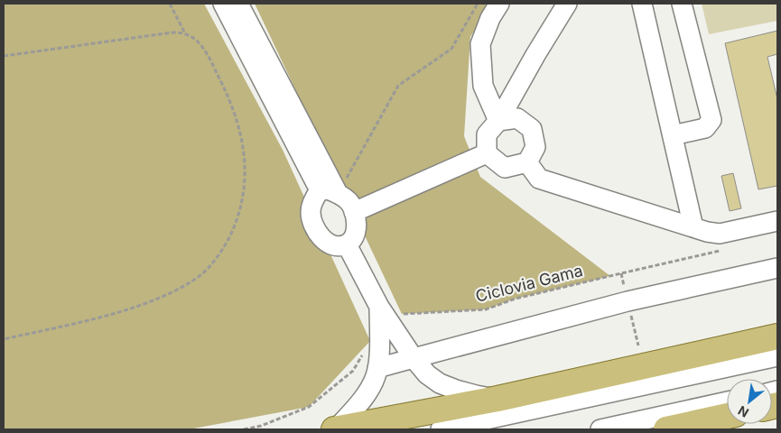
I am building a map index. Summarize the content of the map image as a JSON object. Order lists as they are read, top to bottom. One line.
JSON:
{"streets":{"path":["Ciclovia Gama"]},"north":"bottom left"}
